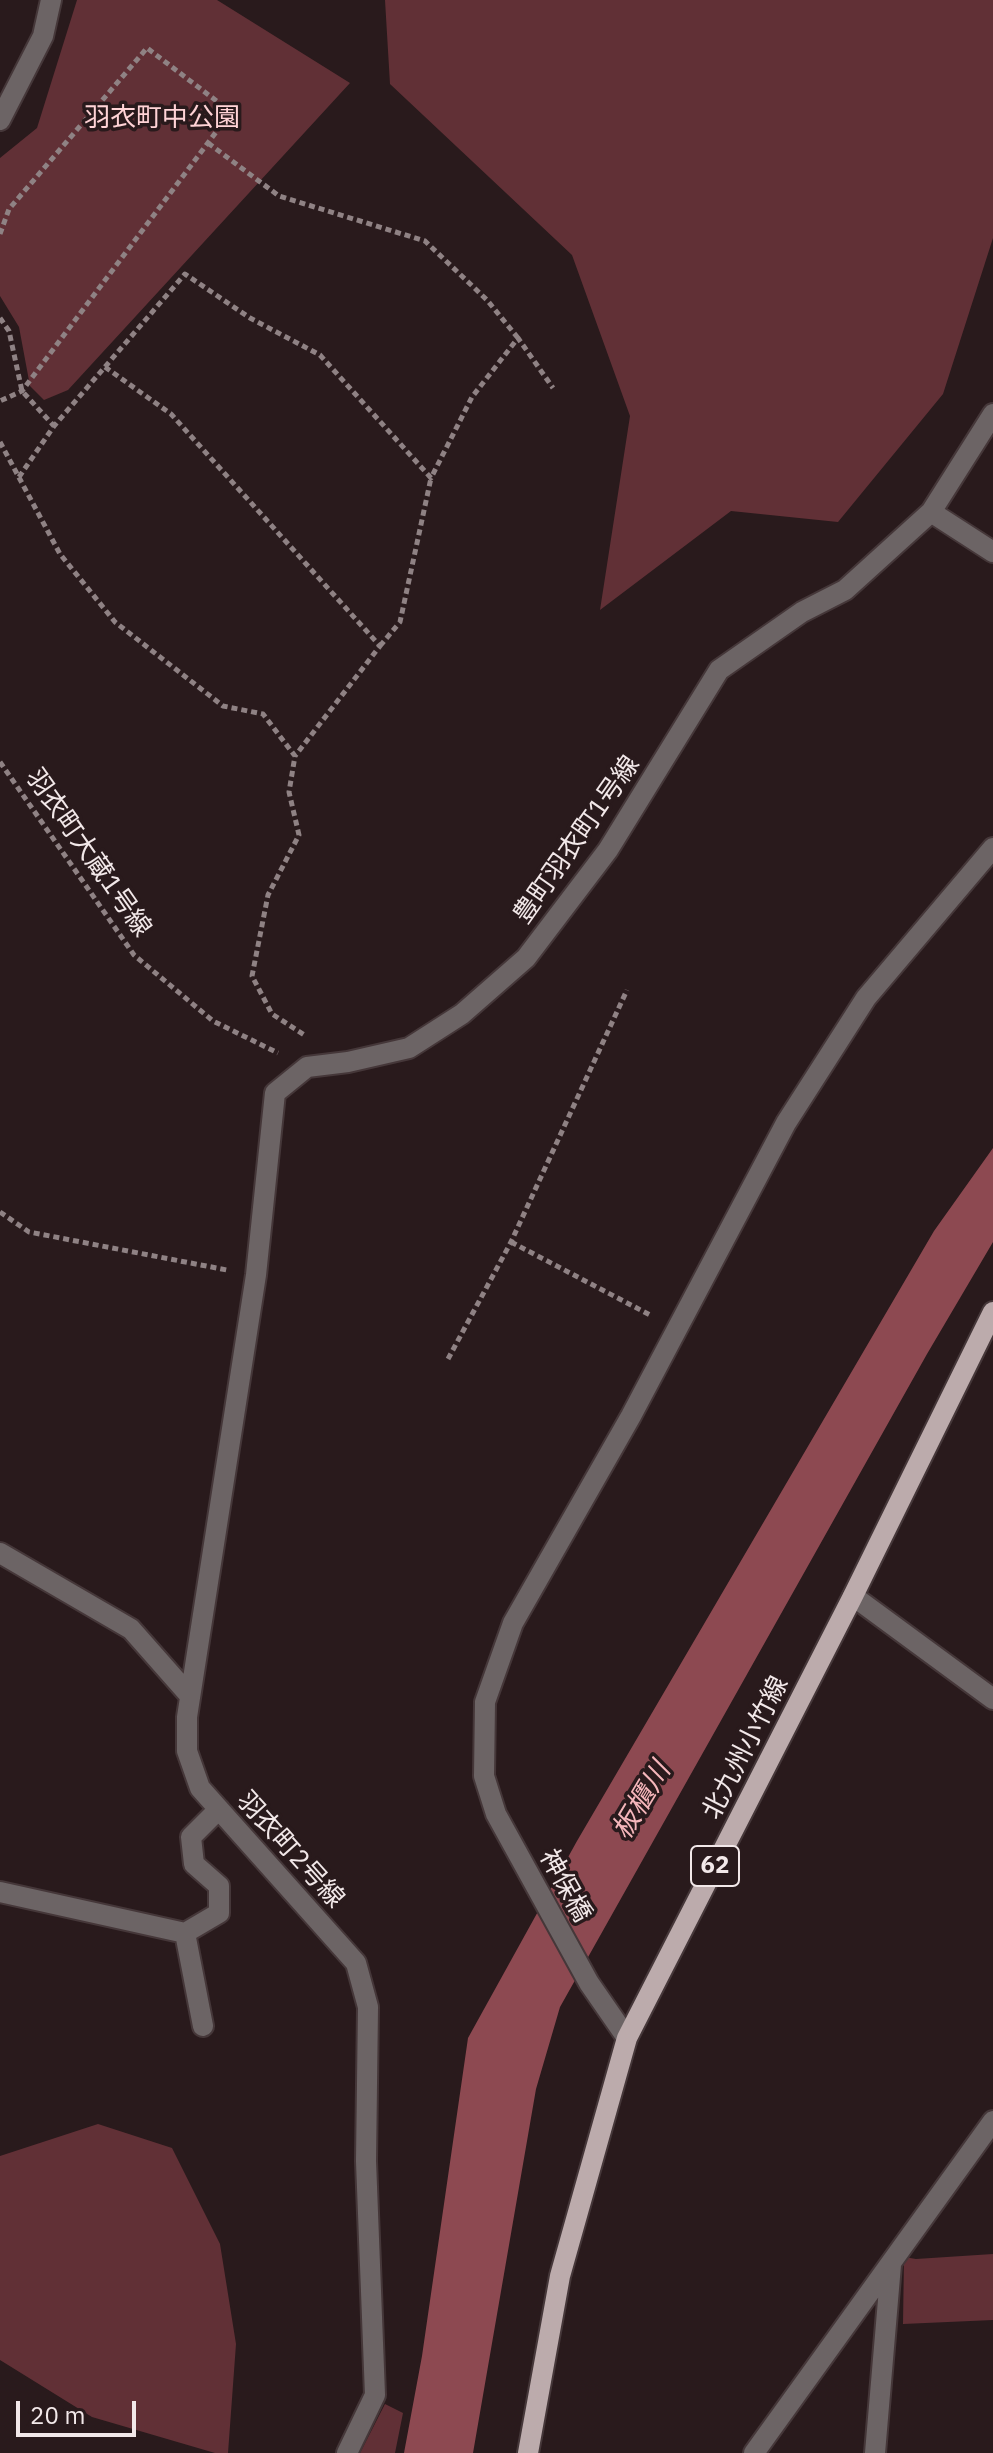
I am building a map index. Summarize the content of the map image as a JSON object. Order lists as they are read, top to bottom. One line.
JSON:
{"streets":{"main road":["北九州小竹線","62"],"street":["豊町羽衣町1号線","羽衣町2号線","神保橋"],"path":["羽衣町大蔵1号線"]},"crossings":[["豊町羽衣町1号線","羽衣町大蔵1号線"],["北九州小竹線","神保橋"]],"water":["板櫃川"],"parks":["羽衣町中公園"],"scale_bar":"20 m"}
